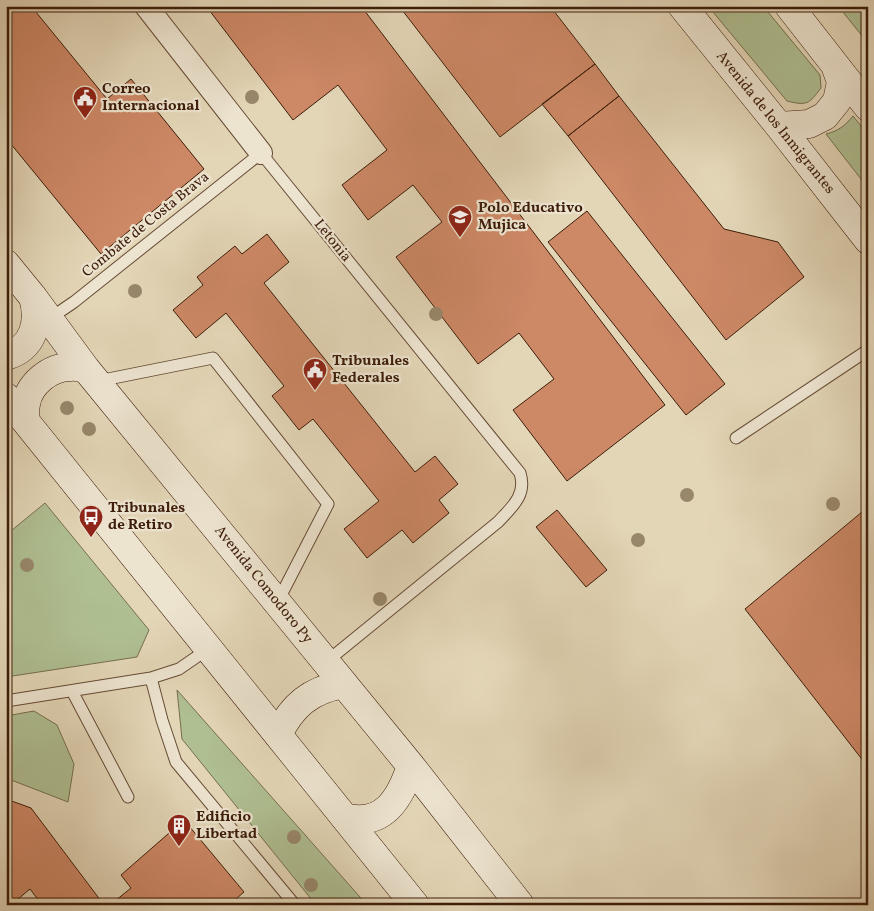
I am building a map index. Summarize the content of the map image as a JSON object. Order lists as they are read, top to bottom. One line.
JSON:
{"streets":{"main road":["Avenida de los Inmigrantes","Avenida Comodoro Py"],"street":["Letonia"],"lane":["Combate de Costa Brava"]},"crossings":[["Combate de Costa Brava","Letonia"],["Combate de Costa Brava","Avenida Comodoro Py"],["Letonia","Avenida Comodoro Py"]],"places":{"public building":["Correo Internacional","Tribunales Federales"],"school or university":["Polo Educativo Mujica"],"bus stop":["Tribunales de Retiro"],"building":["Edificio Libertad"]}}
